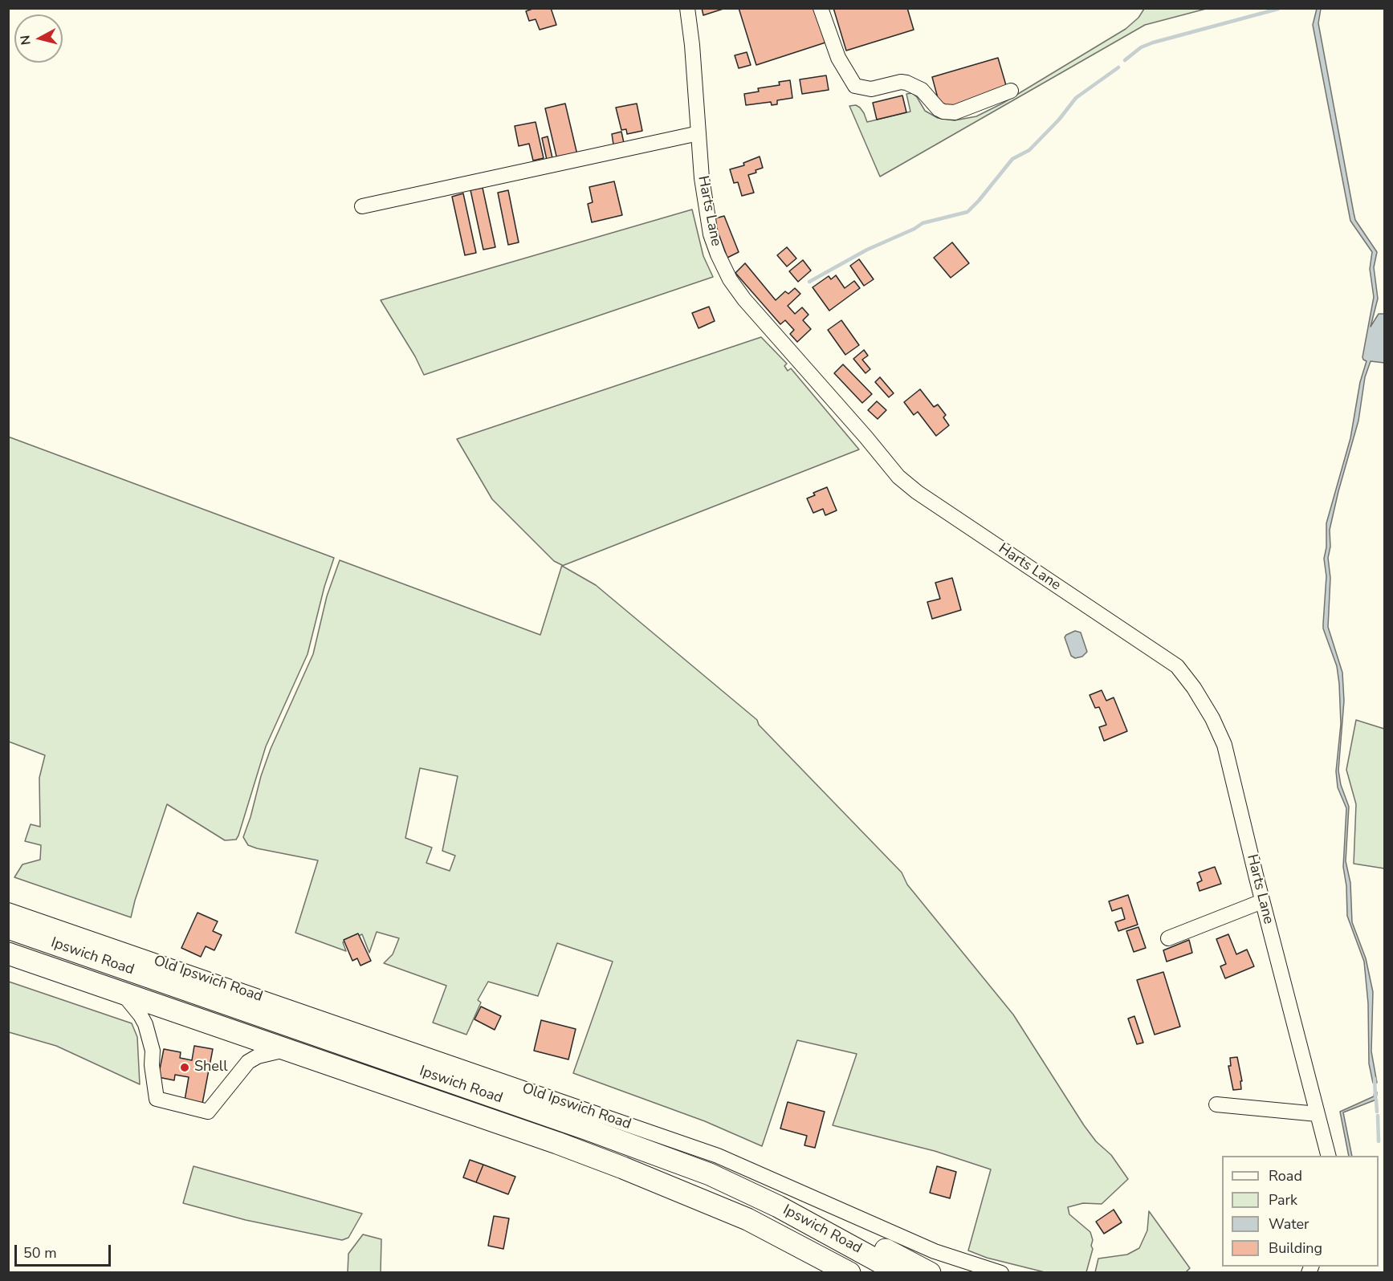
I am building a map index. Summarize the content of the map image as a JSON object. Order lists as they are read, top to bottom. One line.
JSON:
{"streets":{"highway":["Ipswich Road"],"street":["Harts Lane","Old Ipswich Road"]},"places":["Shell"],"legend":["Road","Park","Water","Building"],"scale_bar":"50 m","north":"left"}
